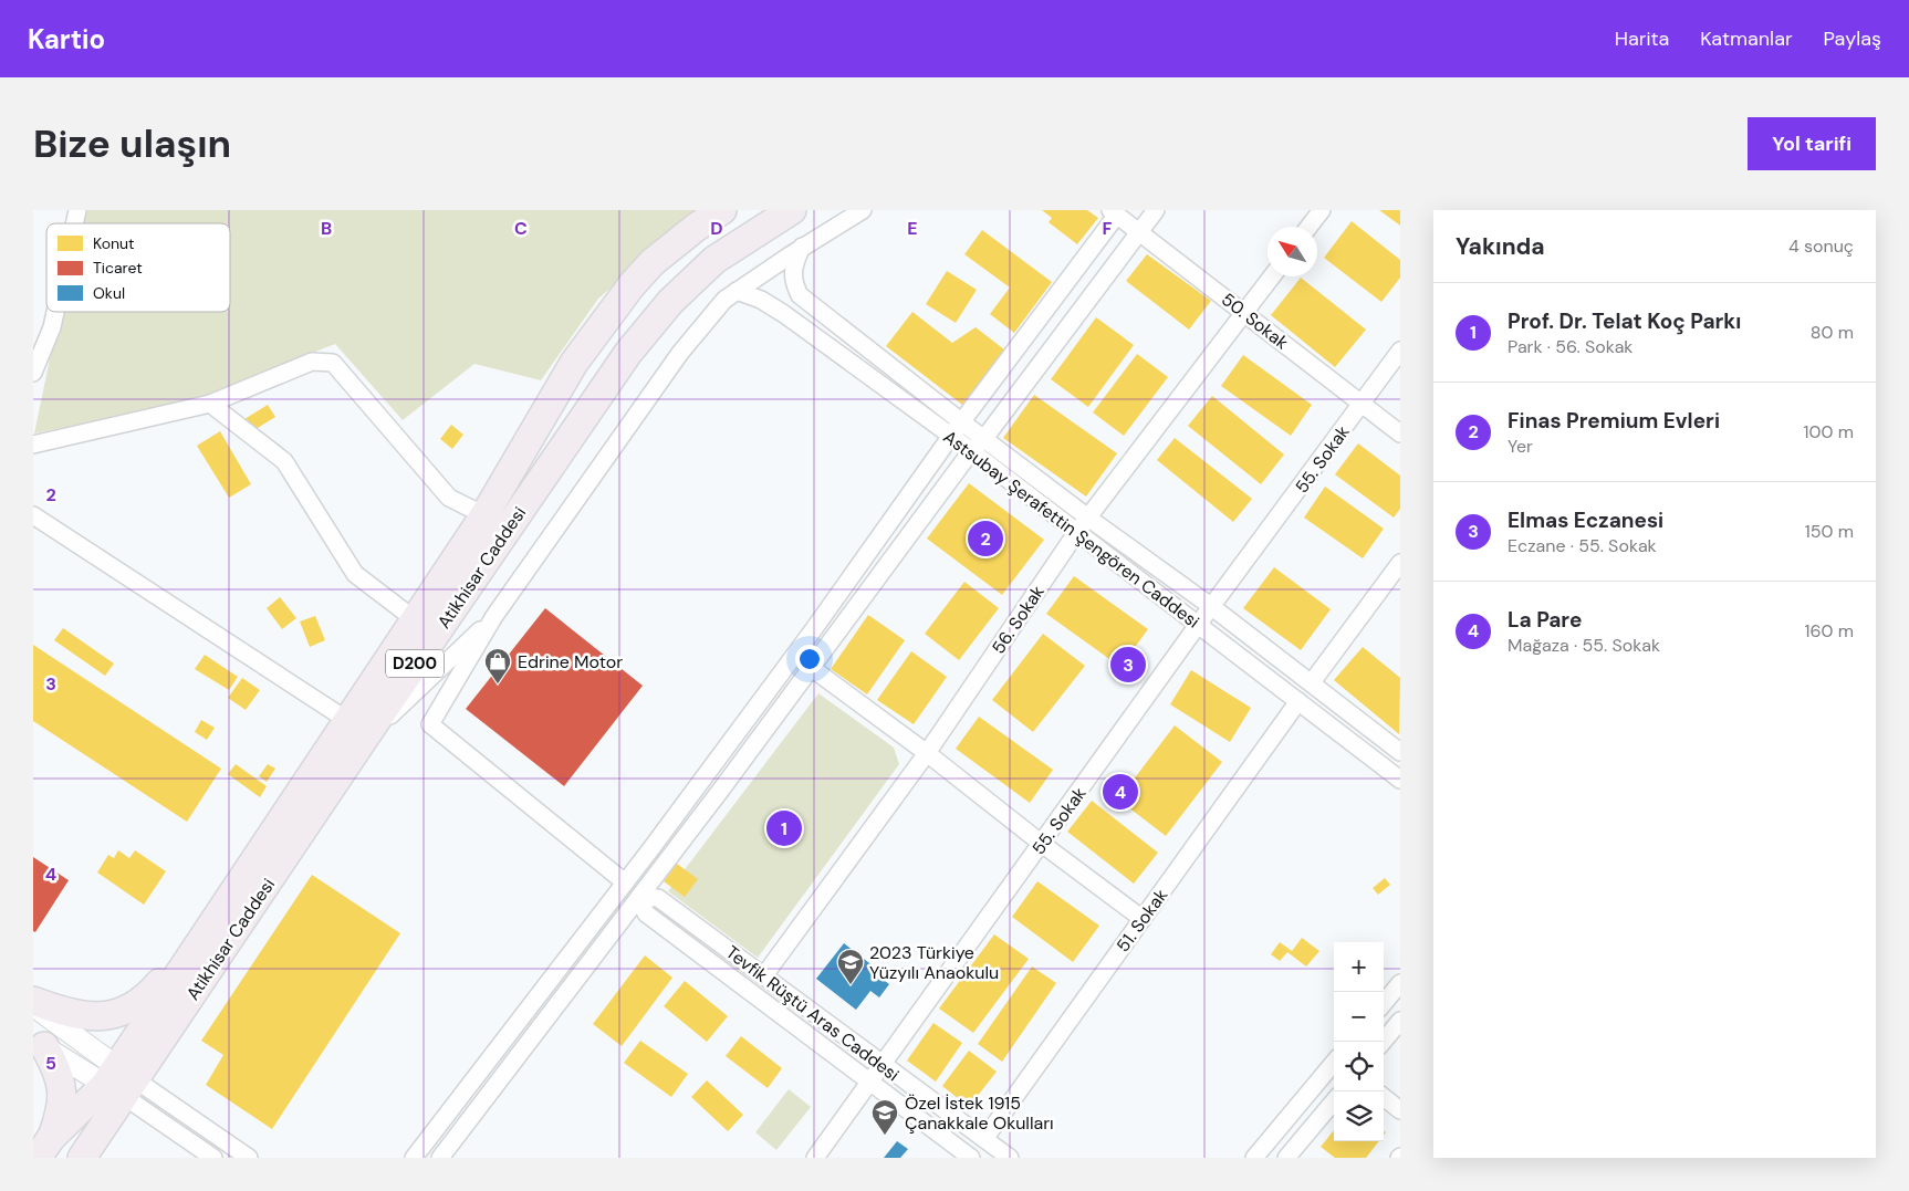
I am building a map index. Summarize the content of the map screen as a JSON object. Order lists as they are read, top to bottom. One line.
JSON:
{"streets":{"highway":["Atikhisar Caddesi","D200"],"street":["50. Sokak","55. Sokak","Astsubay Şerafettin Şengören Caddesi","56. Sokak","51. Sokak","Tevfik Rüştü Aras Caddesi"]},"crossings":[["50. Sokak","55. Sokak"],["50. Sokak","56. Sokak"],["55. Sokak","Astsubay Şerafettin Şengören Caddesi"],["55. Sokak","Tevfik Rüştü Aras Caddesi"],["Astsubay Şerafettin Şengören Caddesi","56. Sokak"],["Astsubay Şerafettin Şengören Caddesi","51. Sokak"],["56. Sokak","Tevfik Rüştü Aras Caddesi"],["51. Sokak","Tevfik Rüştü Aras Caddesi"]],"places":{"shop":["Edrine Motor"],"school or university":["2023 Türkiye Yüzyılı Anaokulu","Özel İstek 1915 Çanakkale Okulları"]},"legend":["Konut","Ticaret","Okul"],"north":"top left","page":{"header":"Kartio","nav":["Harita","Katmanlar","Paylaş"],"buttons":"Yol tarifi","title":"Bize ulaşın","heading":["Yakında","4 sonuç"],"list":[{"mark":"1","name":"Prof. Dr. Telat Koç Parkı","note":"Park · 56. Sokak","value":"80 m"},{"mark":"2","name":"Finas Premium Evleri","note":"Yer","value":"100 m"},{"mark":"3","name":"Elmas Eczanesi","note":"Eczane · 55. Sokak","value":"150 m"},{"mark":"4","name":"La Pare","note":"Mağaza · 55. Sokak","value":"160 m"}],"pins":["2","3","4","1"],"map_buttons":["+","−"]},"grid":{"columns":["B","C","D","E","F"],"rows":["2","3","4","5"]}}
